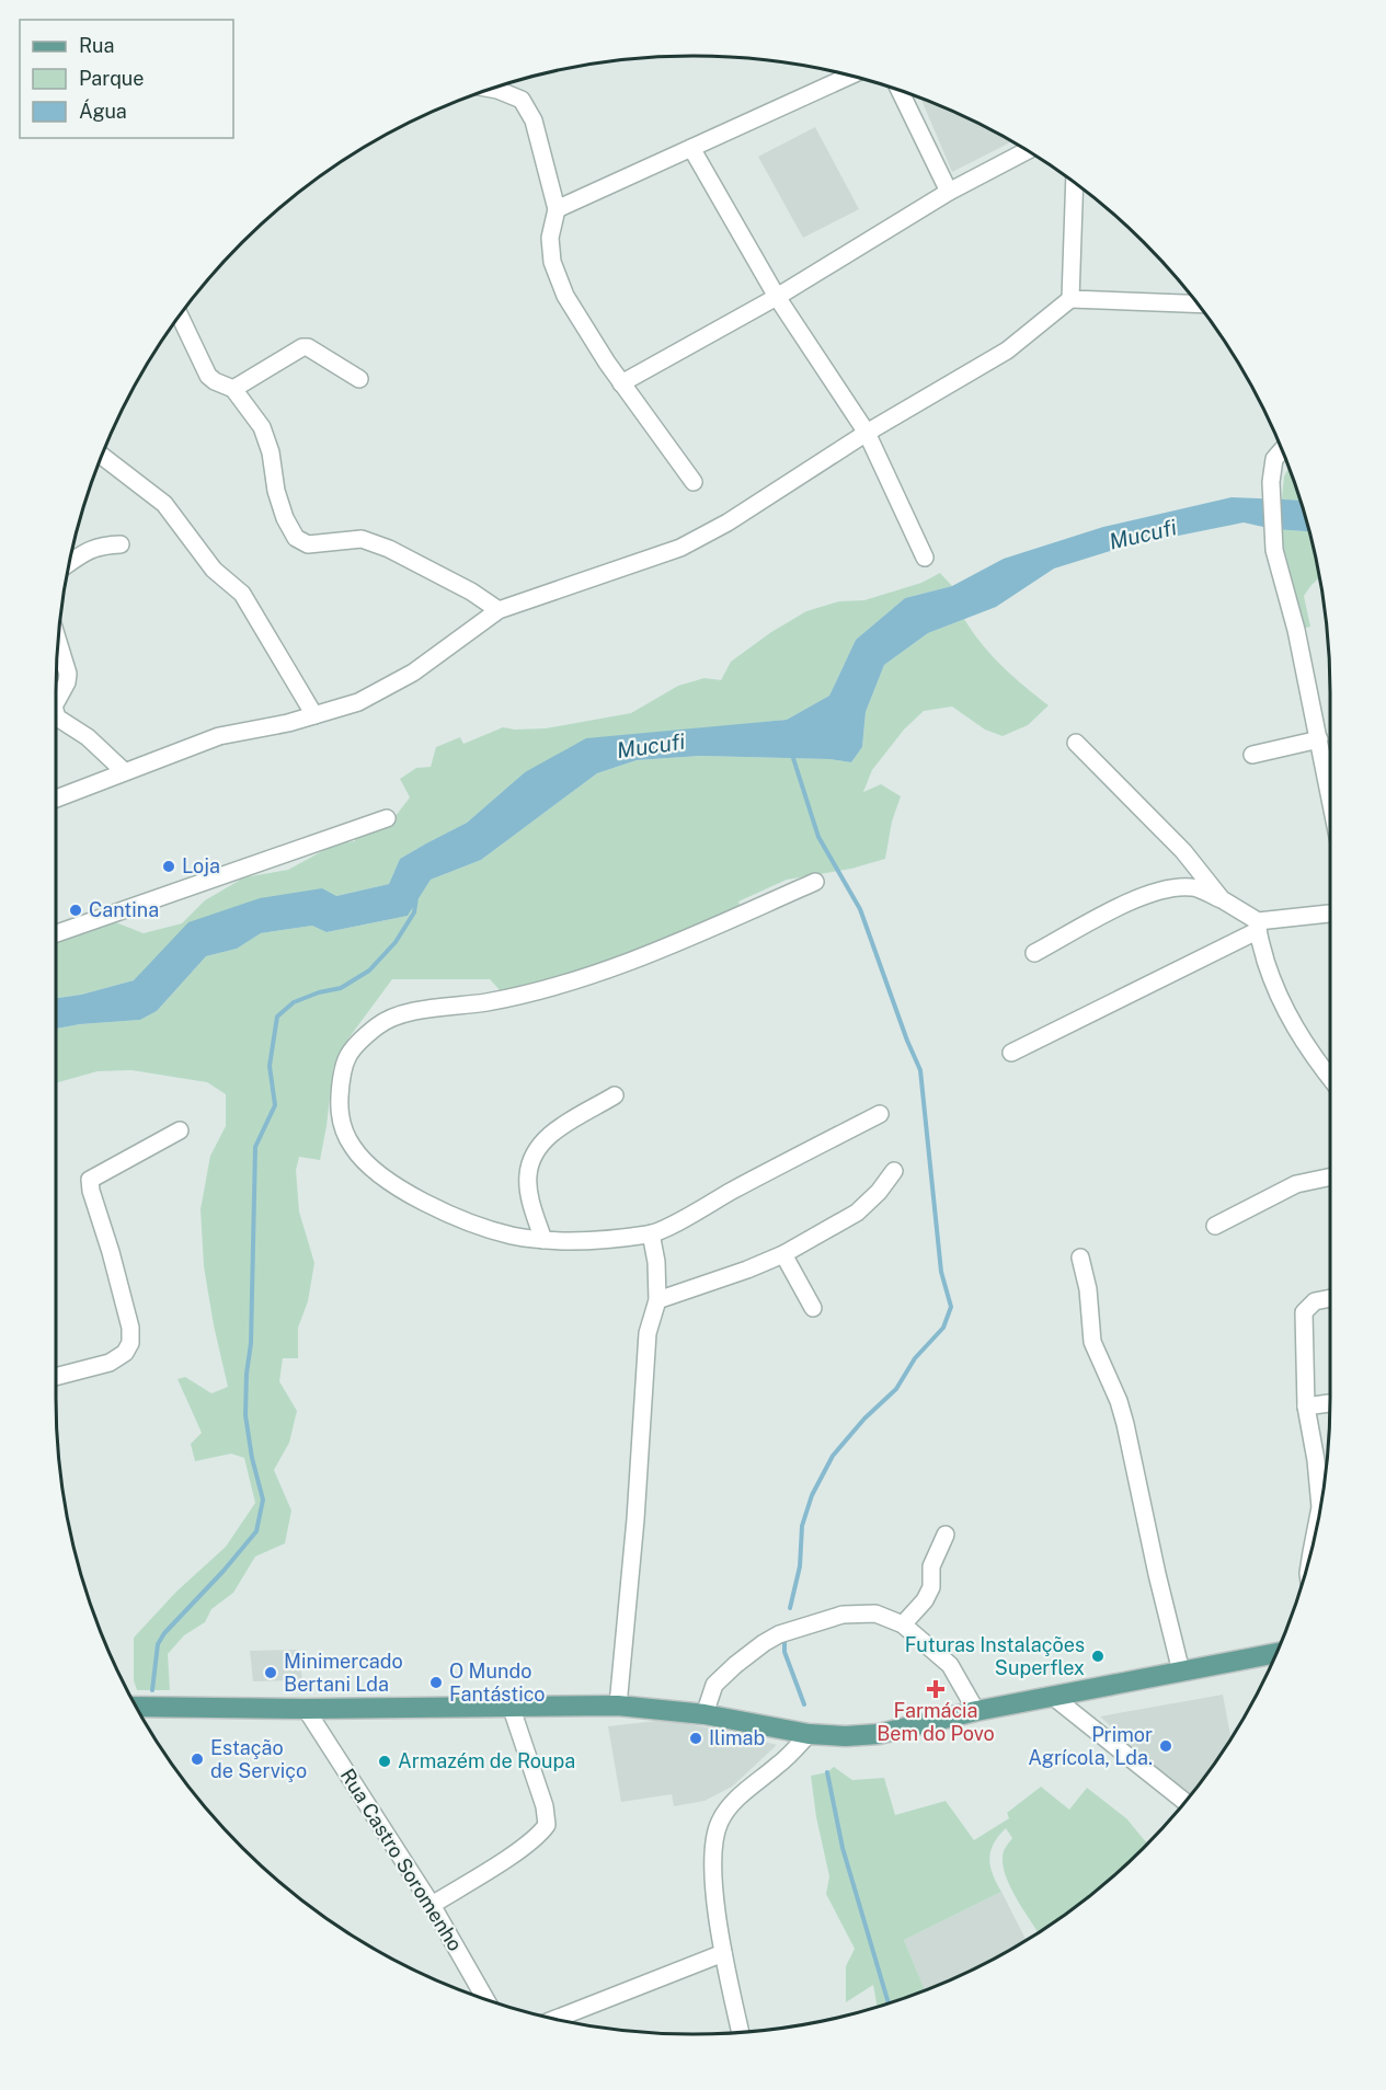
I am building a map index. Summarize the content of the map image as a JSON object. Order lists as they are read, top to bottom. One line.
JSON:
{"streets":{"street":["Rua Castro Soromenho"]},"water":["Mucufi"],"places":{"other":["Loja","Cantina","Futuras Instalações Superflex","Minimercado Bertani Lda","O Mundo Fantástico","Ilimab","Primor Agrícola, Lda.","Estação de Serviço","Armazém de Roupa"],"health":["Farmácia Bem do Povo"]},"legend":["Rua","Parque","Água"]}
